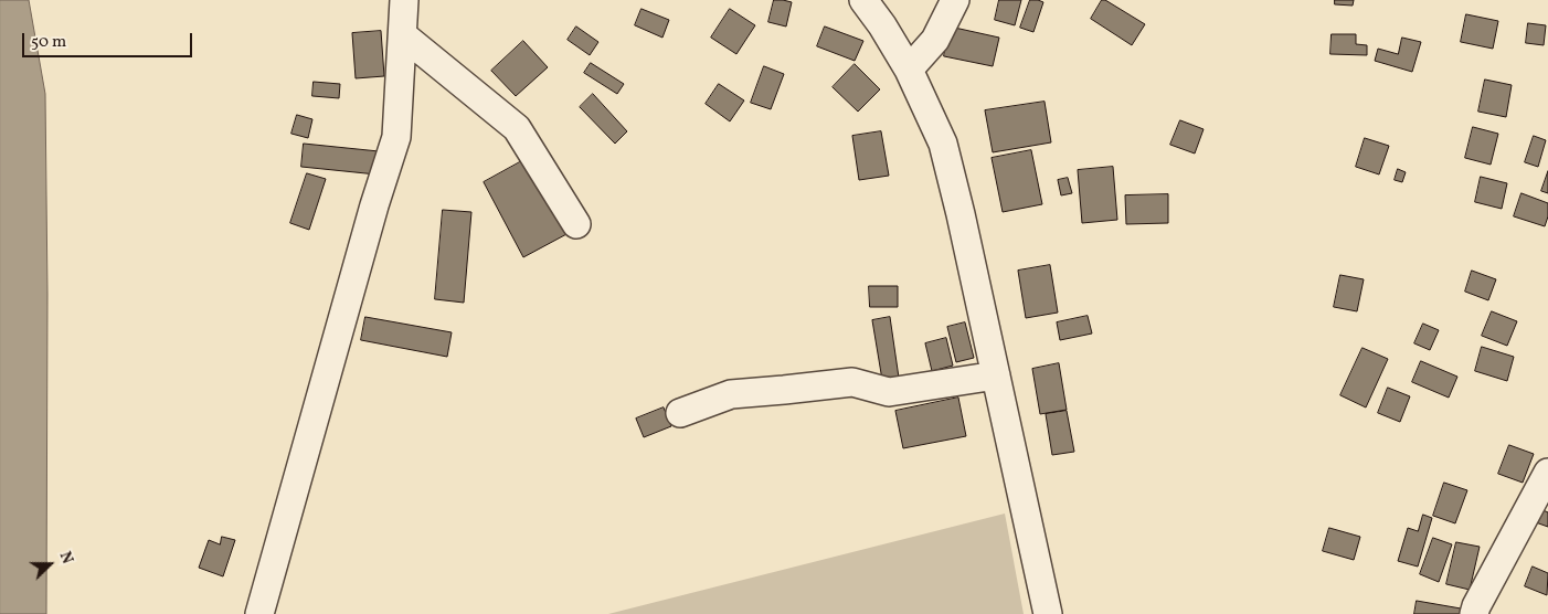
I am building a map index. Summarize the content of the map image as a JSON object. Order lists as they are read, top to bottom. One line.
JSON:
{"scale_bar":"50 m","north":"right"}
